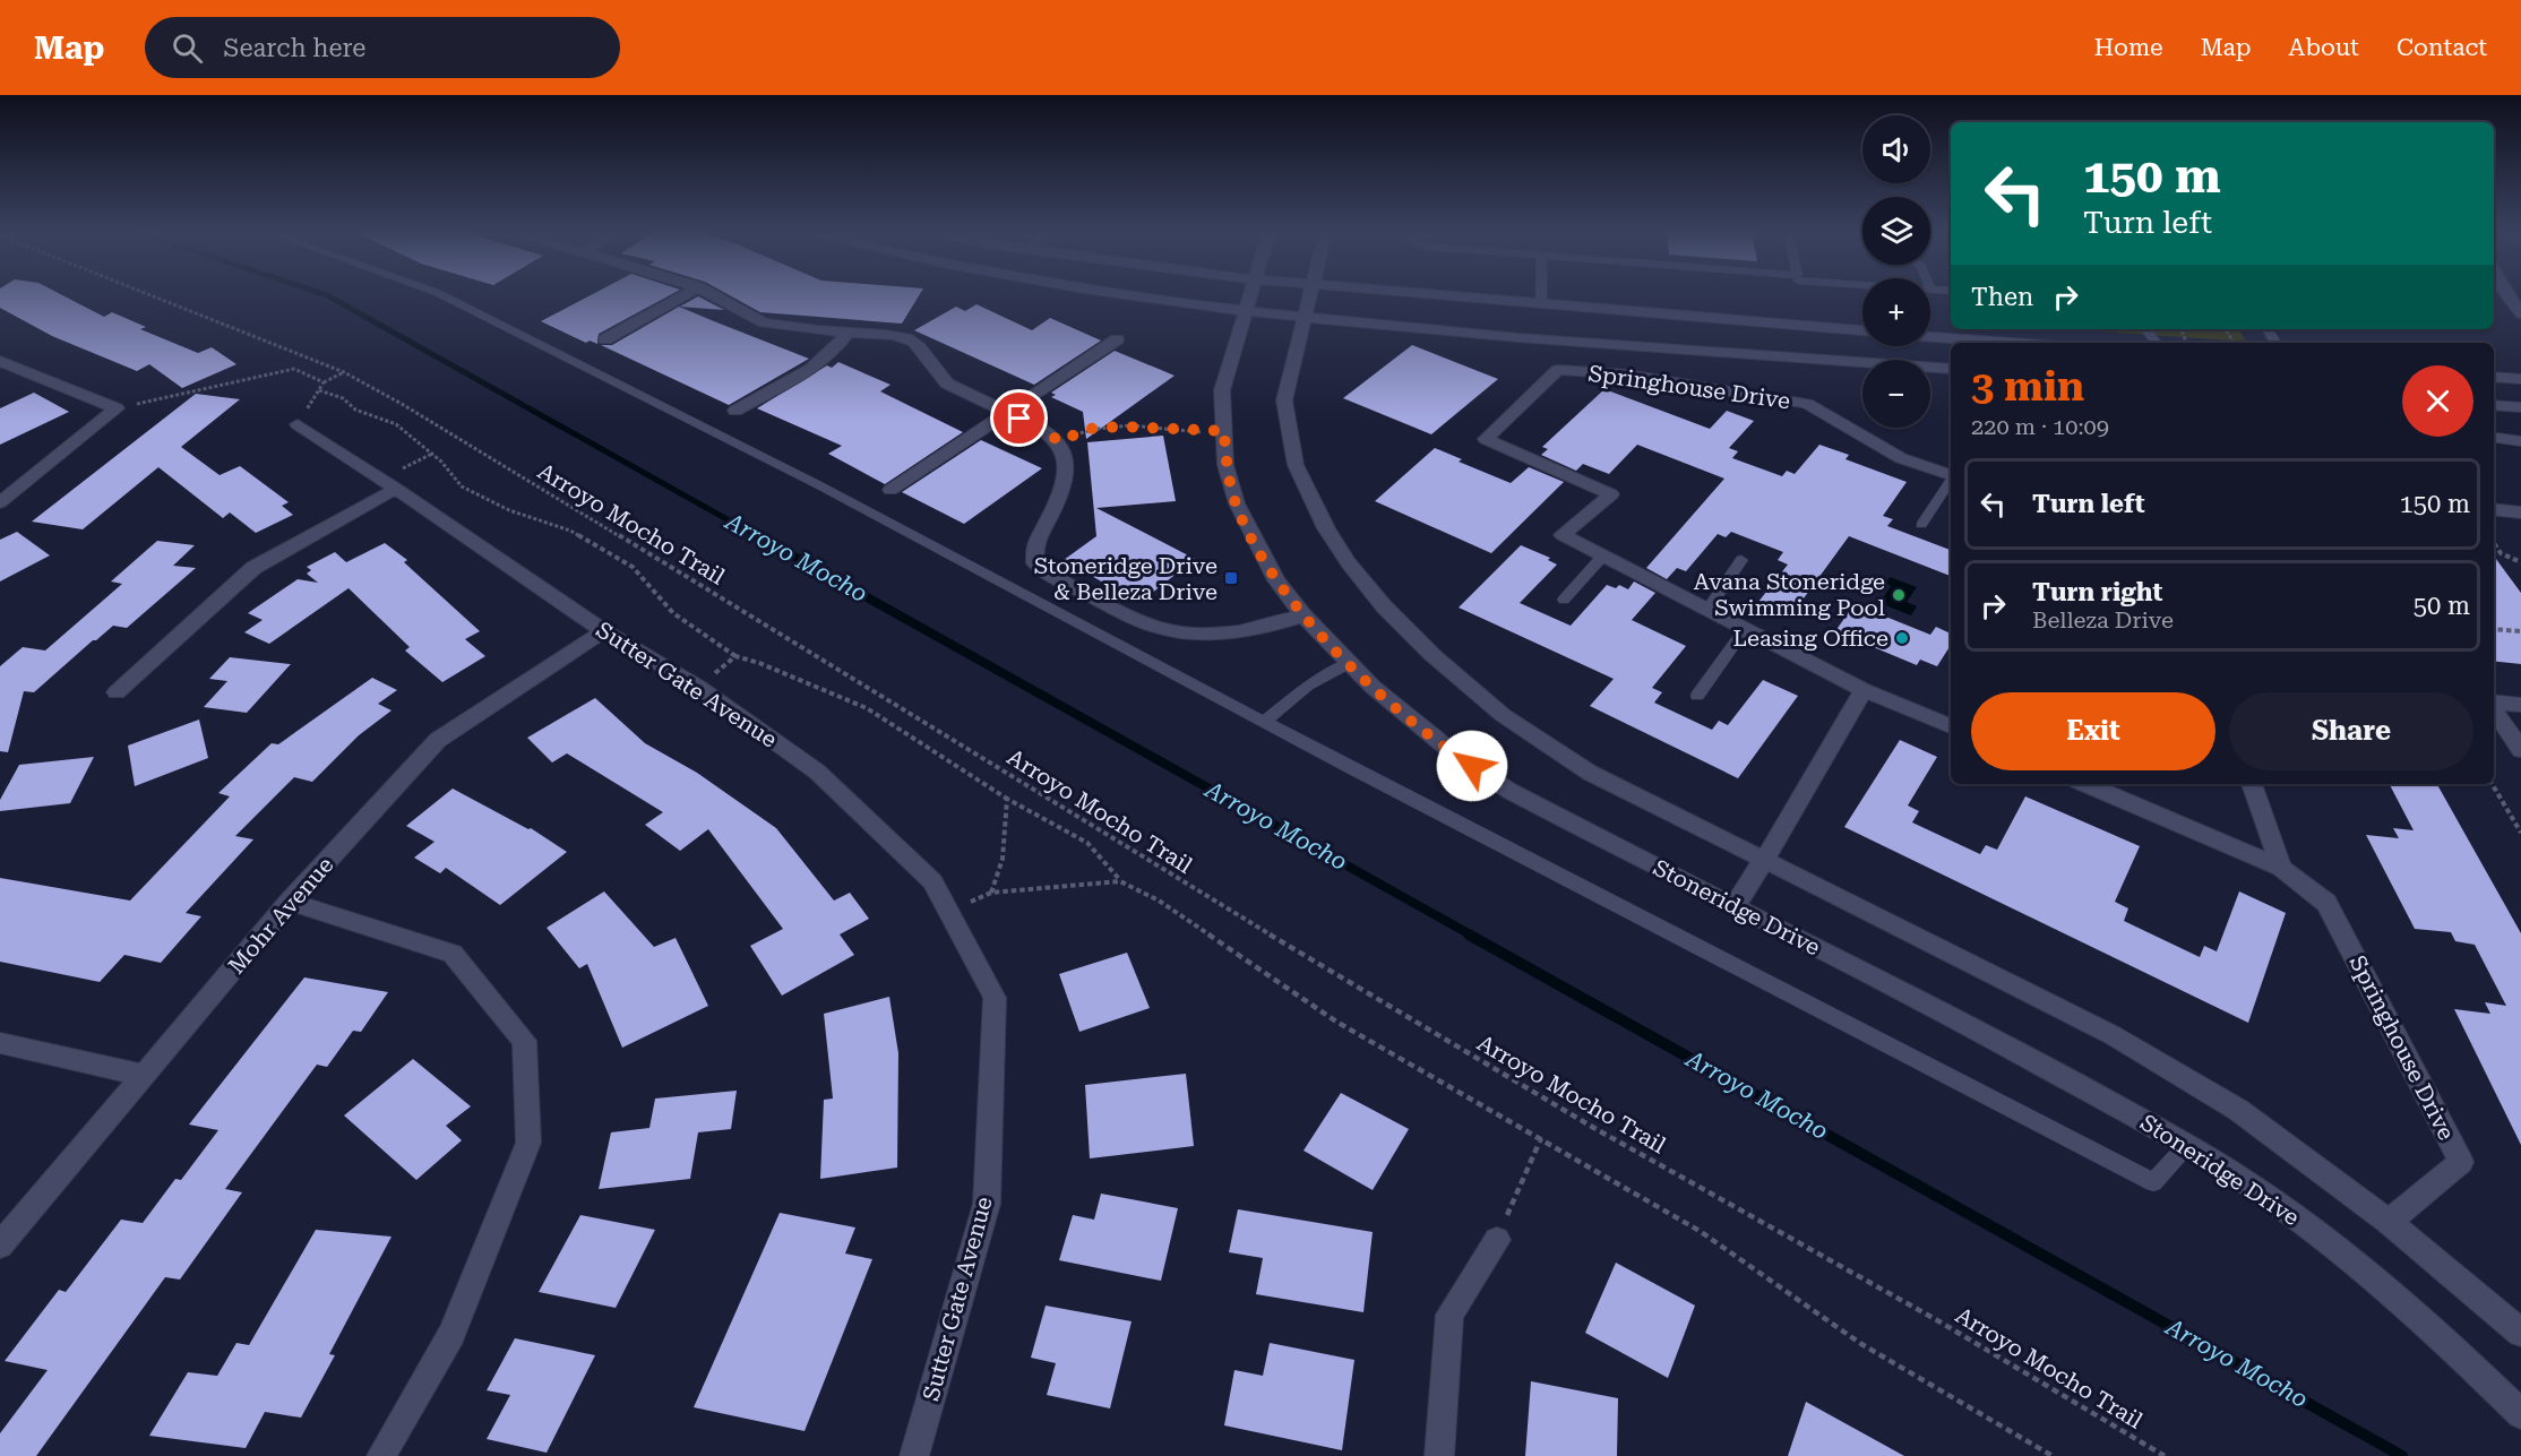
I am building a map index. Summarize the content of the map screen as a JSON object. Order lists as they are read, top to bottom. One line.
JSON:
{"streets":{"street":["Springhouse Drive","Sutter Gate Avenue","Stoneridge Drive","Mohr Avenue"],"path":["Arroyo Mocho Trail"]},"crossings":[["Sutter Gate Avenue","Mohr Avenue"]],"water":["Arroyo Mocho"],"places":{"transit":["Stoneridge Drive & Belleza Drive"],"other":["Avana Stoneridge Swimming Pool","Leasing Office"]},"page":{"header":"Map","search":"Search here","nav":["Home","Map","About","Contact"],"map_buttons":["+","−"],"turn":["150 m","Turn left"],"then":"Then","heading":["3 min","220 m · 10:09"],"list":[{"name":"Turn left","value":"150 m"},{"name":"Turn right","note":"Belleza Drive","value":"50 m"}],"buttons":["Exit","Share"]}}
